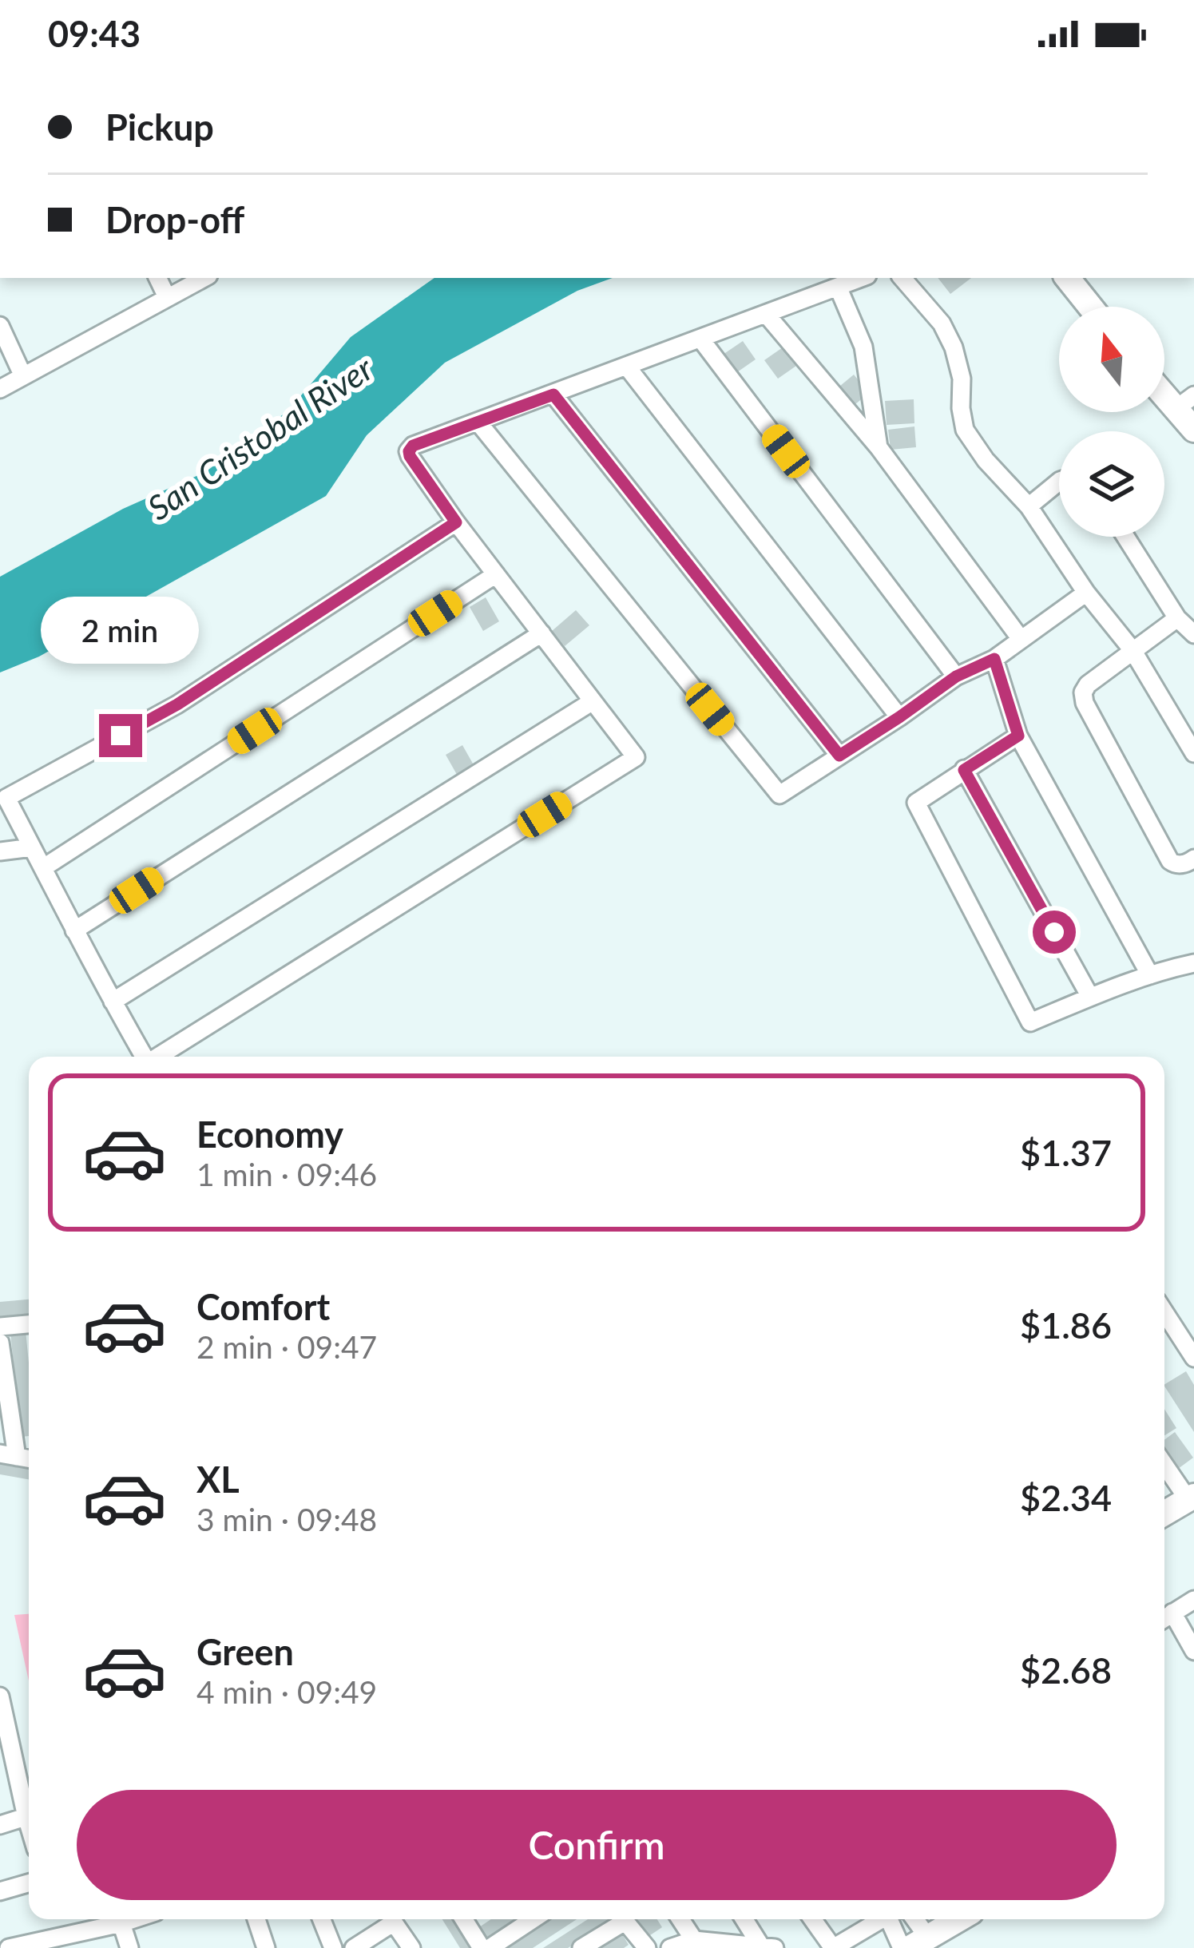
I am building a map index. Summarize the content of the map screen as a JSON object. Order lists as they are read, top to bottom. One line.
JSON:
{"water":["San Cristobal River"],"north":"top","page":{"status":"09:43","banner":["Pickup","Drop-off"],"bubble":"2 min","list":[{"name":"Economy","note":"1 min · 09:46","value":"$1.37"},{"name":"Comfort","note":"2 min · 09:47","value":"$1.86"},{"name":"XL","note":"3 min · 09:48","value":"$2.34"},{"name":"Green","note":"4 min · 09:49","value":"$2.68"}],"buttons":"Confirm"}}
